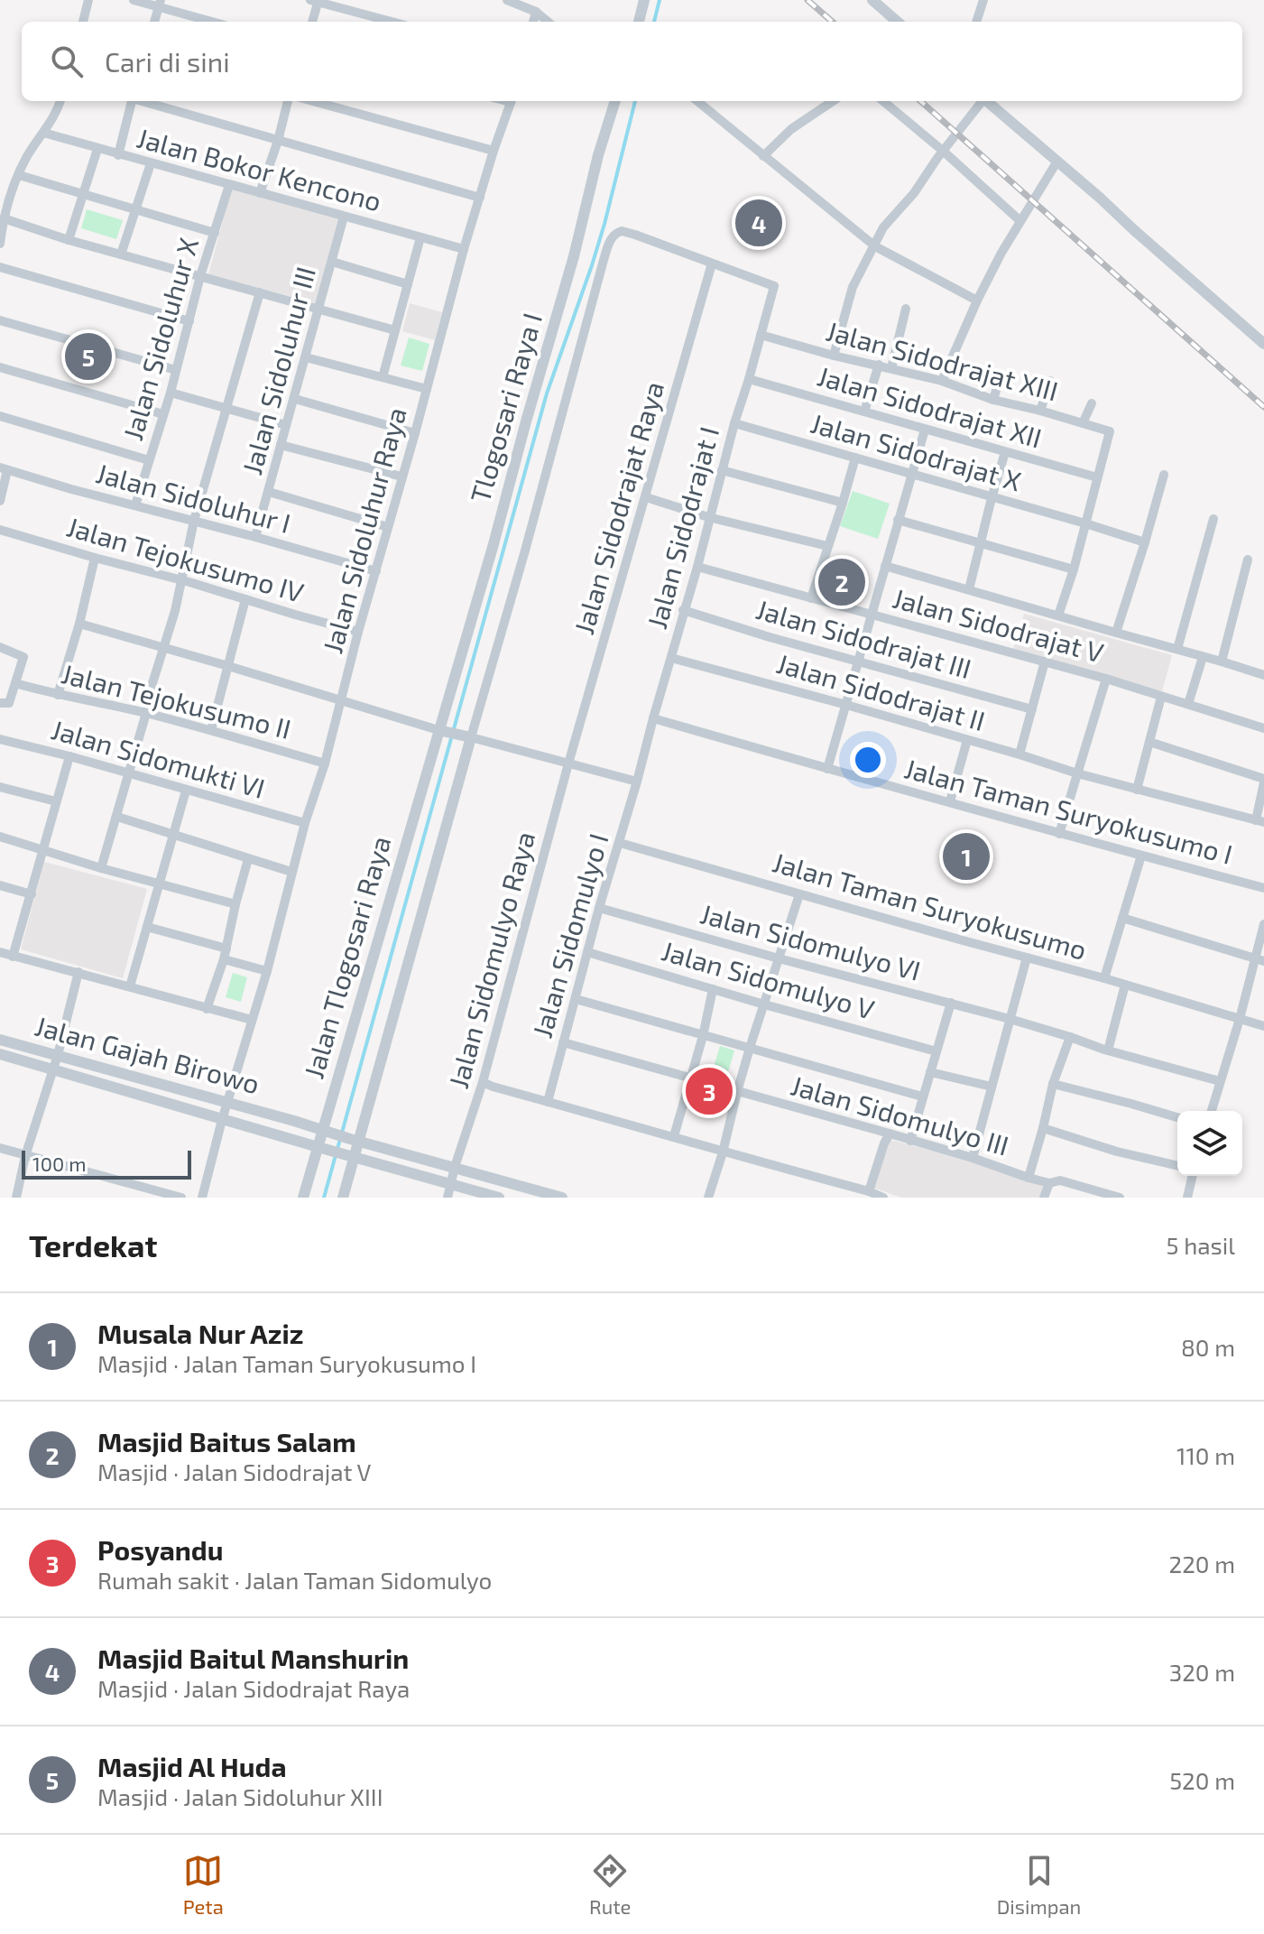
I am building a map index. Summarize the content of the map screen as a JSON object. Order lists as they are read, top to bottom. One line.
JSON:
{"streets":{"street":["Jalan Bokor Kencono","Jalan Sidoluhur X","Jalan Sidodrajat XIII","Jalan Sidoluhur III","Tlogosari Raya I","Jalan Sidodrajat XII","Jalan Sidodrajat X","Jalan Sidoluhur I","Jalan Sidodrajat Raya","Jalan Sidodrajat I","Jalan Sidoluhur Raya","Jalan Tejokusumo IV","Jalan Sidodrajat V","Jalan Sidodrajat III","Jalan Sidodrajat II","Jalan Tejokusumo II","Jalan Sidomukti VI","Jalan Taman Suryokusumo I","Jalan Taman Suryokusumo","Jalan Sidomulyo I","Jalan Sidomulyo VI","Jalan Tlogosari Raya","Jalan Sidomulyo Raya","Jalan Sidomulyo V","Jalan Gajah Birowo","Jalan Sidomulyo III"]},"crossings":[["Jalan Bokor Kencono","Jalan Sidoluhur X"],["Jalan Bokor Kencono","Jalan Sidoluhur III"],["Jalan Bokor Kencono","Jalan Sidoluhur Raya"],["Jalan Sidoluhur X","Jalan Sidoluhur I"],["Jalan Sidodrajat XIII","Jalan Sidodrajat XII"],["Jalan Sidodrajat XIII","Jalan Sidodrajat I"],["Jalan Sidoluhur III","Jalan Sidoluhur I"],["Tlogosari Raya I","Jalan Tlogosari Raya"],["Jalan Sidodrajat XII","Jalan Sidodrajat I"],["Jalan Sidodrajat X","Jalan Sidodrajat I"],["Jalan Sidoluhur I","Jalan Sidoluhur Raya"],["Jalan Sidodrajat Raya","Jalan Sidodrajat I"],["Jalan Sidodrajat Raya","Jalan Sidomulyo Raya"],["Jalan Sidodrajat I","Jalan Sidodrajat V"],["Jalan Sidodrajat I","Jalan Sidodrajat III"],["Jalan Sidodrajat I","Jalan Sidodrajat II"],["Jalan Sidodrajat I","Jalan Taman Suryokusumo I"],["Jalan Sidodrajat I","Jalan Sidomulyo I"],["Jalan Sidoluhur Raya","Jalan Tejokusumo IV"],["Jalan Sidoluhur Raya","Jalan Tejokusumo II"],["Jalan Sidoluhur Raya","Jalan Sidomukti VI"],["Jalan Sidoluhur Raya","Jalan Gajah Birowo"],["Jalan Taman Suryokusumo I","Jalan Taman Suryokusumo"],["Jalan Taman Suryokusumo","Jalan Sidomulyo I"],["Jalan Sidomulyo I","Jalan Sidomulyo VI"],["Jalan Sidomulyo I","Jalan Sidomulyo V"],["Jalan Tlogosari Raya","Jalan Gajah Birowo"],["Jalan Sidomulyo Raya","Jalan Gajah Birowo"]],"scale_bar":"100 m","page":{"search":"Cari di sini","pins":["4","5","2","1","3"],"scale":"100 m","heading":["Terdekat","5 hasil"],"list":[{"mark":"1","name":"Musala Nur Aziz","note":"Masjid · Jalan Taman Suryokusumo I","value":"80 m"},{"mark":"2","name":"Masjid Baitus Salam","note":"Masjid · Jalan Sidodrajat V","value":"110 m"},{"mark":"3","name":"Posyandu","note":"Rumah sakit · Jalan Taman Sidomulyo","value":"220 m"},{"mark":"4","name":"Masjid Baitul Manshurin","note":"Masjid · Jalan Sidodrajat Raya","value":"320 m"},{"mark":"5","name":"Masjid Al Huda","note":"Masjid · Jalan Sidoluhur XIII","value":"520 m"}],"nav":["Peta","Rute","Disimpan"]}}
